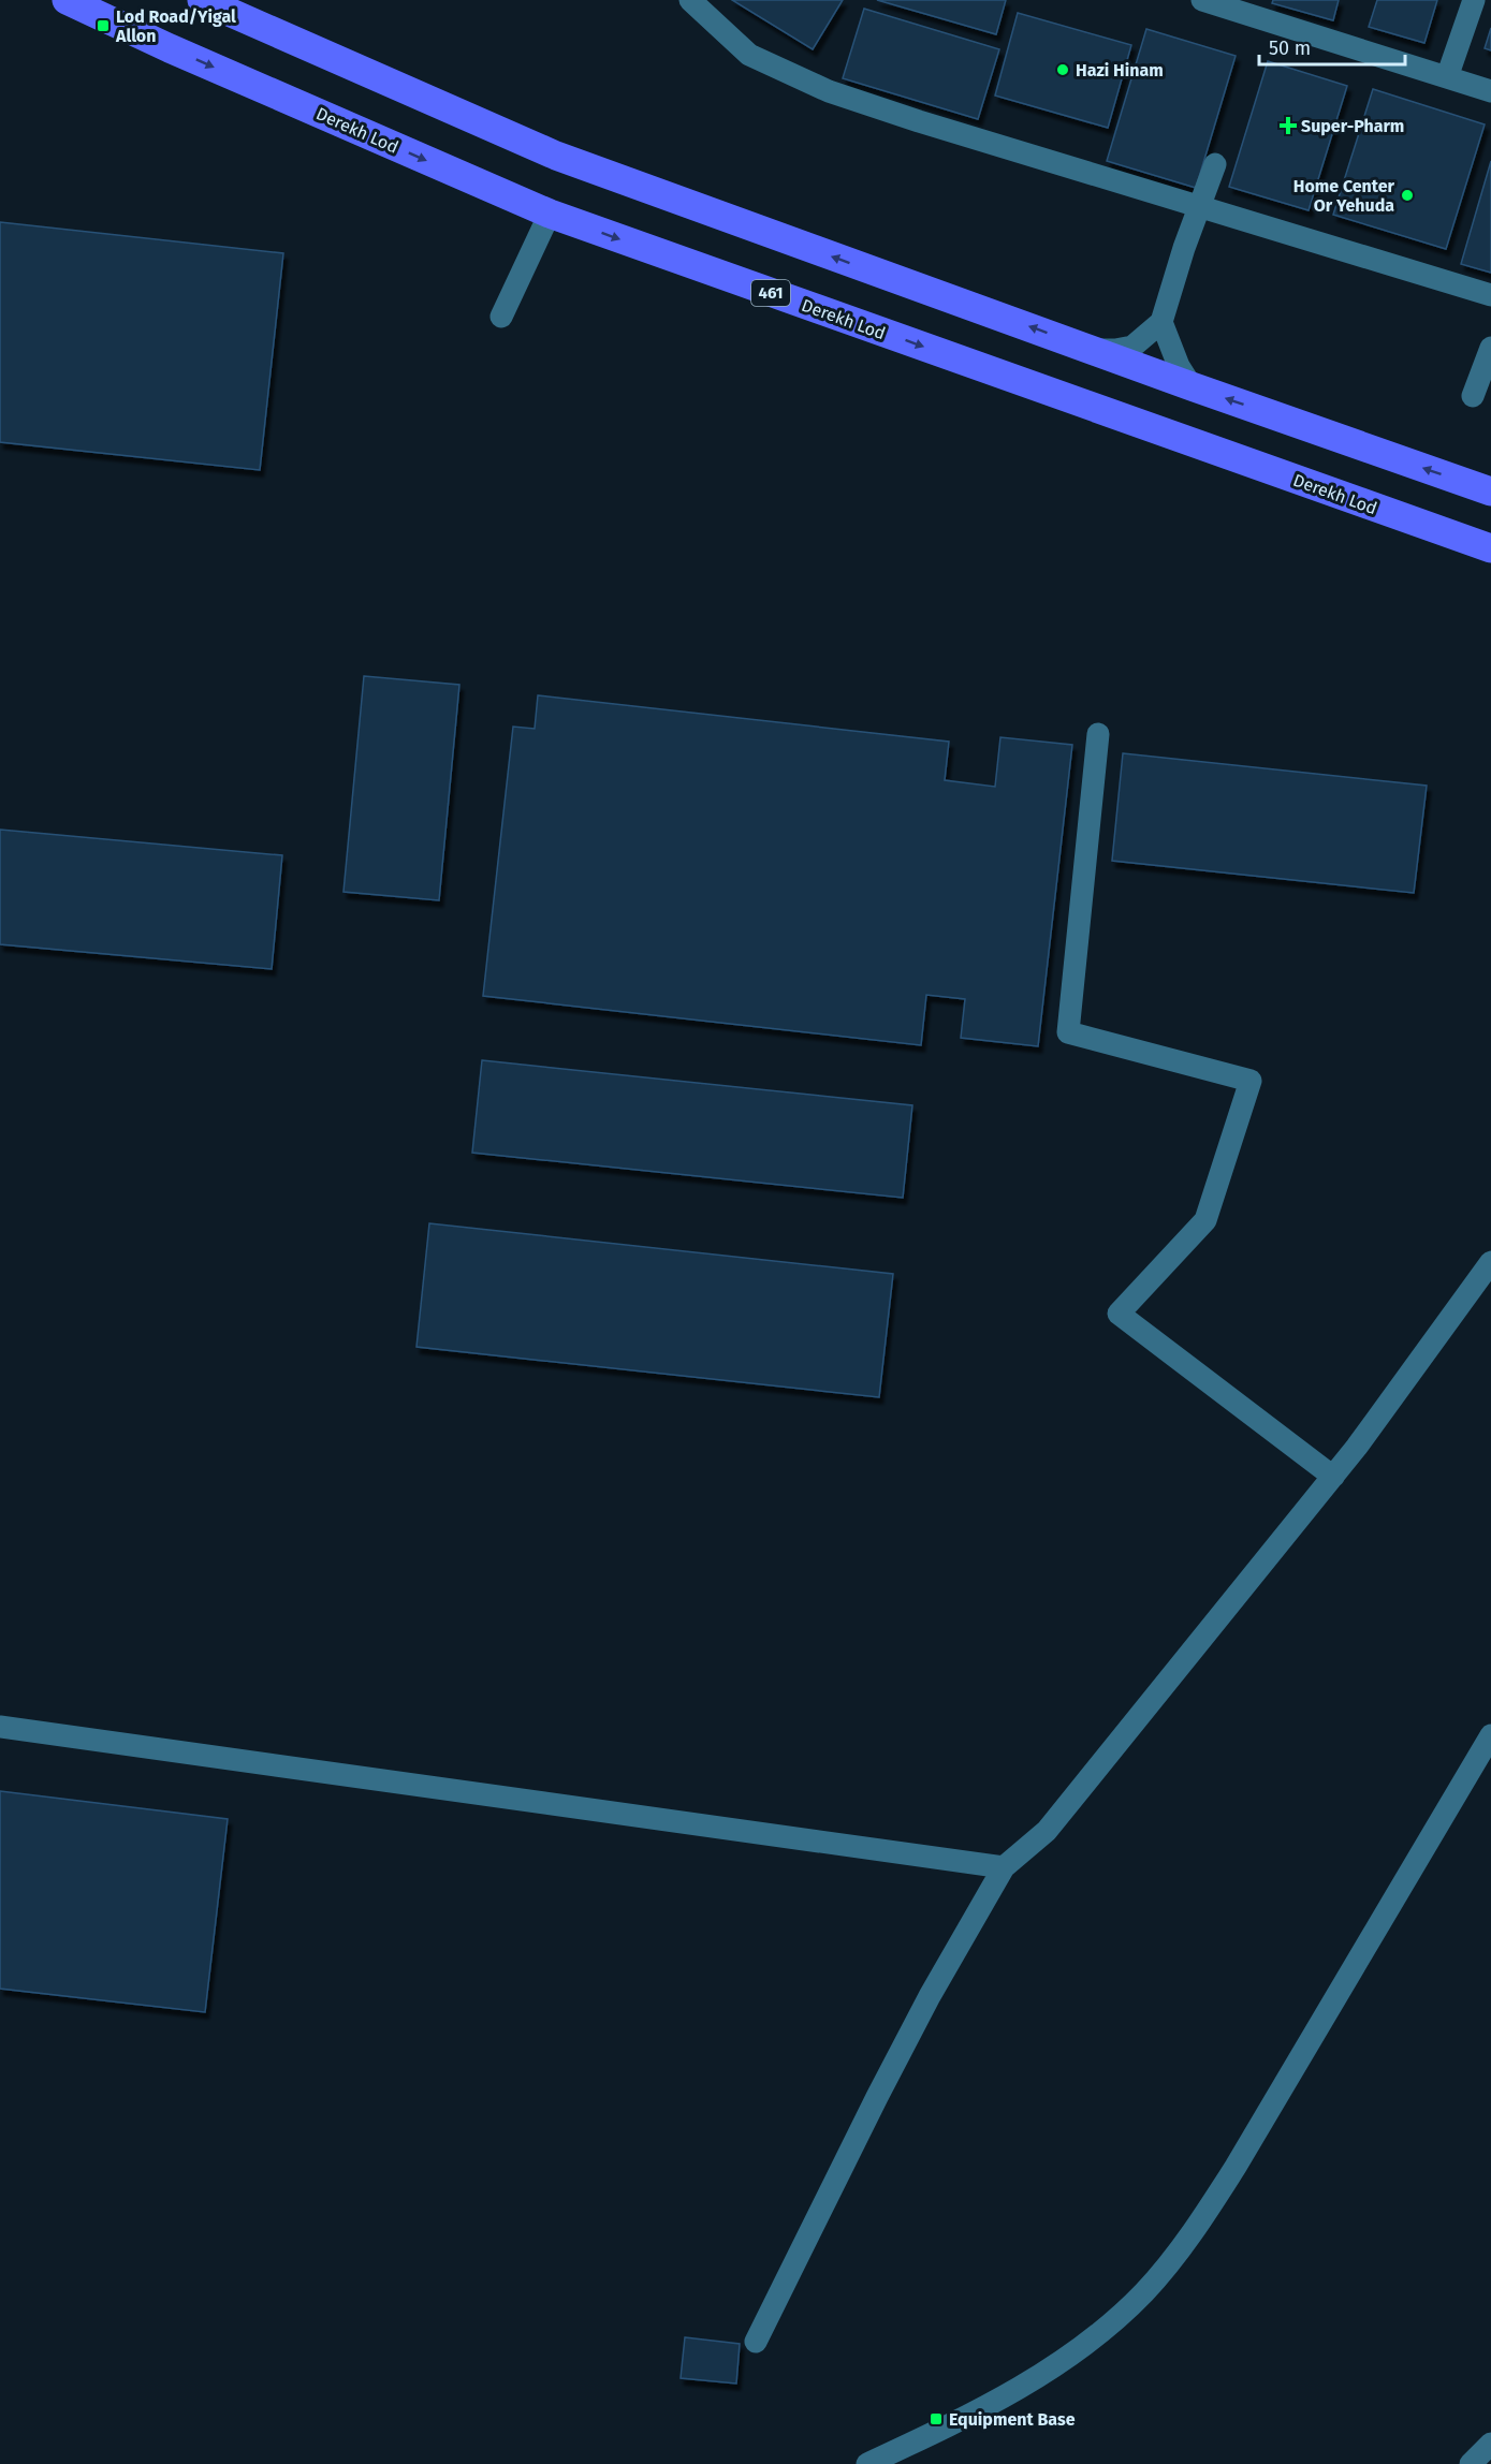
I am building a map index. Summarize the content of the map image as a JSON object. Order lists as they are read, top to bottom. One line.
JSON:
{"streets":{"main road":["Derekh Lod","461"]},"places":{"transit":["Lod Road/Yigal Allon","Equipment Base"],"other":["Hazi Hinam","Home Center Or Yehuda"],"health":["Super-Pharm"]},"scale_bar":"50 m"}
